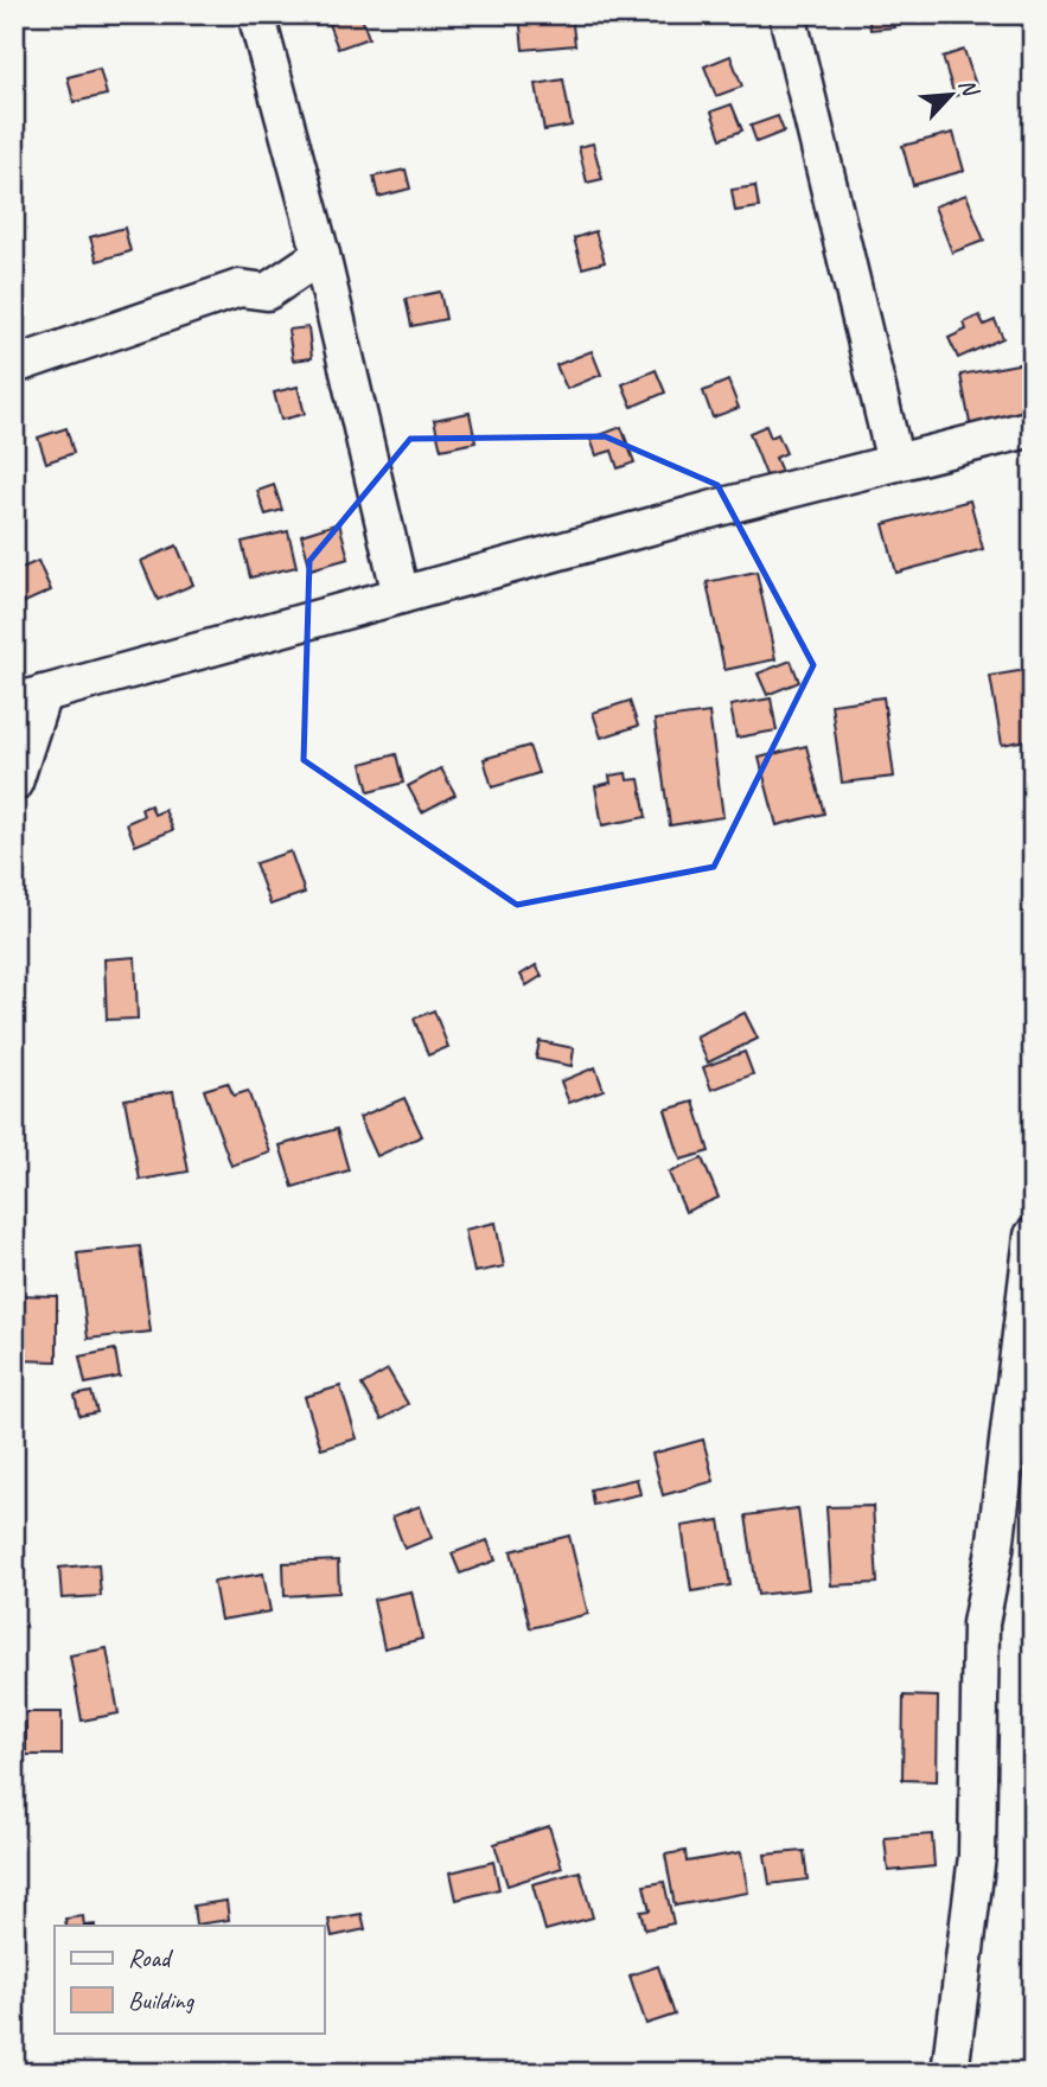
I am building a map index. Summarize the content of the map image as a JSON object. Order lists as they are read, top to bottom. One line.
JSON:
{"legend":["Road","Building"],"north":"top right"}
